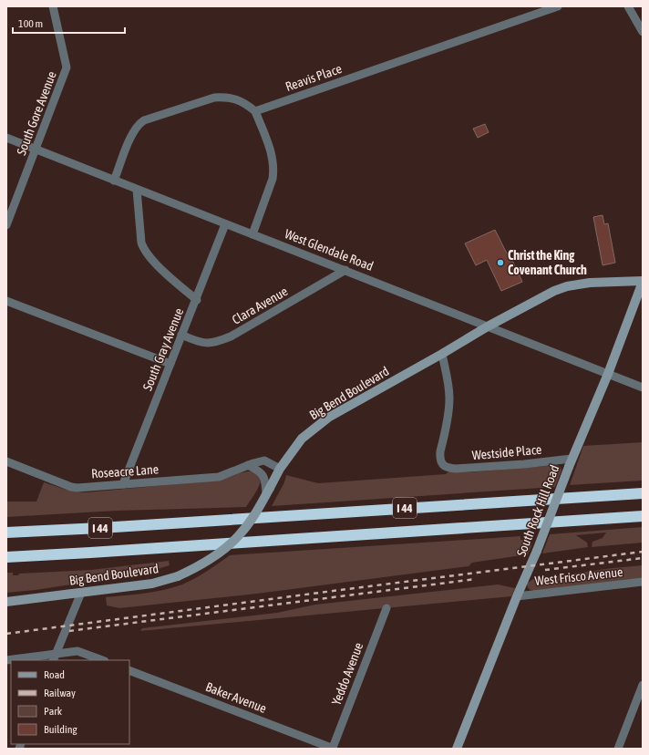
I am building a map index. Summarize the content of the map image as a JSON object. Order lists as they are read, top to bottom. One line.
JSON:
{"streets":{"highway":["I 44"],"main road":["Big Bend Boulevard","South Rock Hill Road"],"street":["Reavis Place","South Gore Avenue","West Glendale Road","Clara Avenue","South Gray Avenue","Westside Place","Roseacre Lane","West Frisco Avenue","Yeddo Avenue","Baker Avenue"]},"crossings":[["South Gore Avenue","West Glendale Road"],["West Glendale Road","Clara Avenue"],["West Glendale Road","South Gray Avenue"],["West Glendale Road","Big Bend Boulevard"],["West Glendale Road","South Rock Hill Road"],["Clara Avenue","South Gray Avenue"],["South Gray Avenue","Roseacre Lane"],["Big Bend Boulevard","Westside Place"],["Big Bend Boulevard","Roseacre Lane"],["Big Bend Boulevard","South Rock Hill Road"],["Westside Place","South Rock Hill Road"],["South Rock Hill Road","West Frisco Avenue"],["Yeddo Avenue","Baker Avenue"]],"places":["Christ the King Covenant Church"],"legend":["Road","Railway","Park","Building"],"scale_bar":"100 m"}
